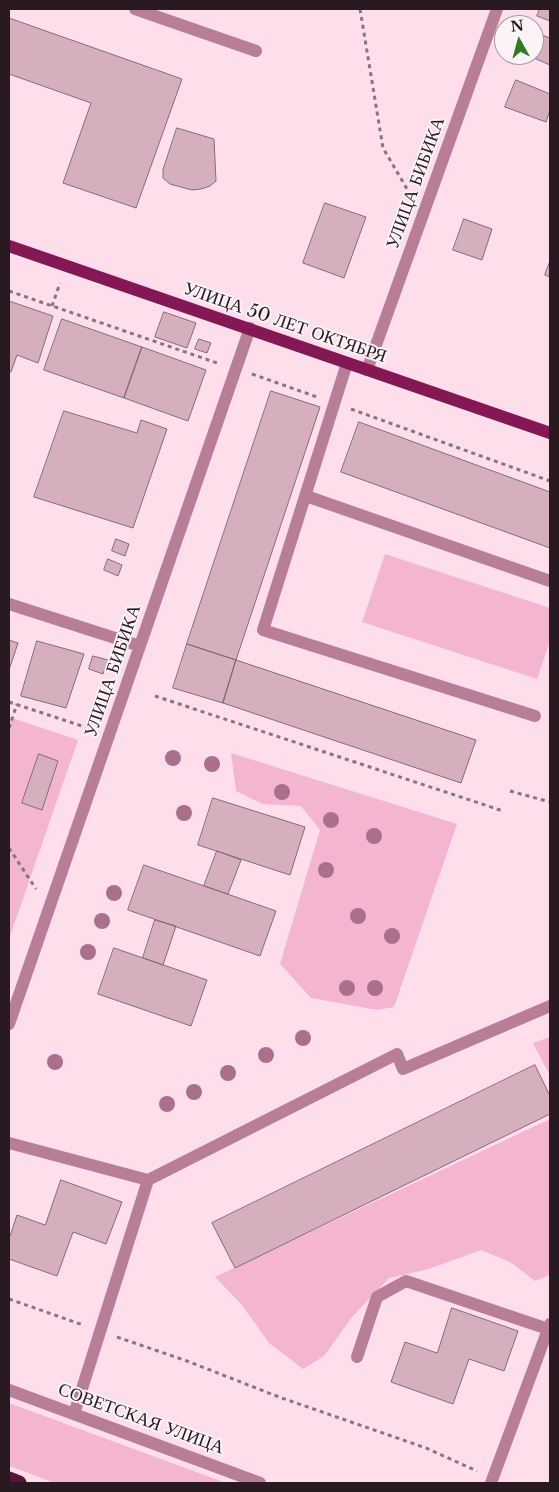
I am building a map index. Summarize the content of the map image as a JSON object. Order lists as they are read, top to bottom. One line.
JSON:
{"streets":{"main road":["УЛИЦА 50 ЛЕТ ОКТЯБРЯ"],"street":["УЛИЦА БИБИКА","СОВЕТСКАЯ УЛИЦА"]},"crossings":[["УЛИЦА БИБИКА","УЛИЦА 50 ЛЕТ ОКТЯБРЯ"]],"north":"top"}
